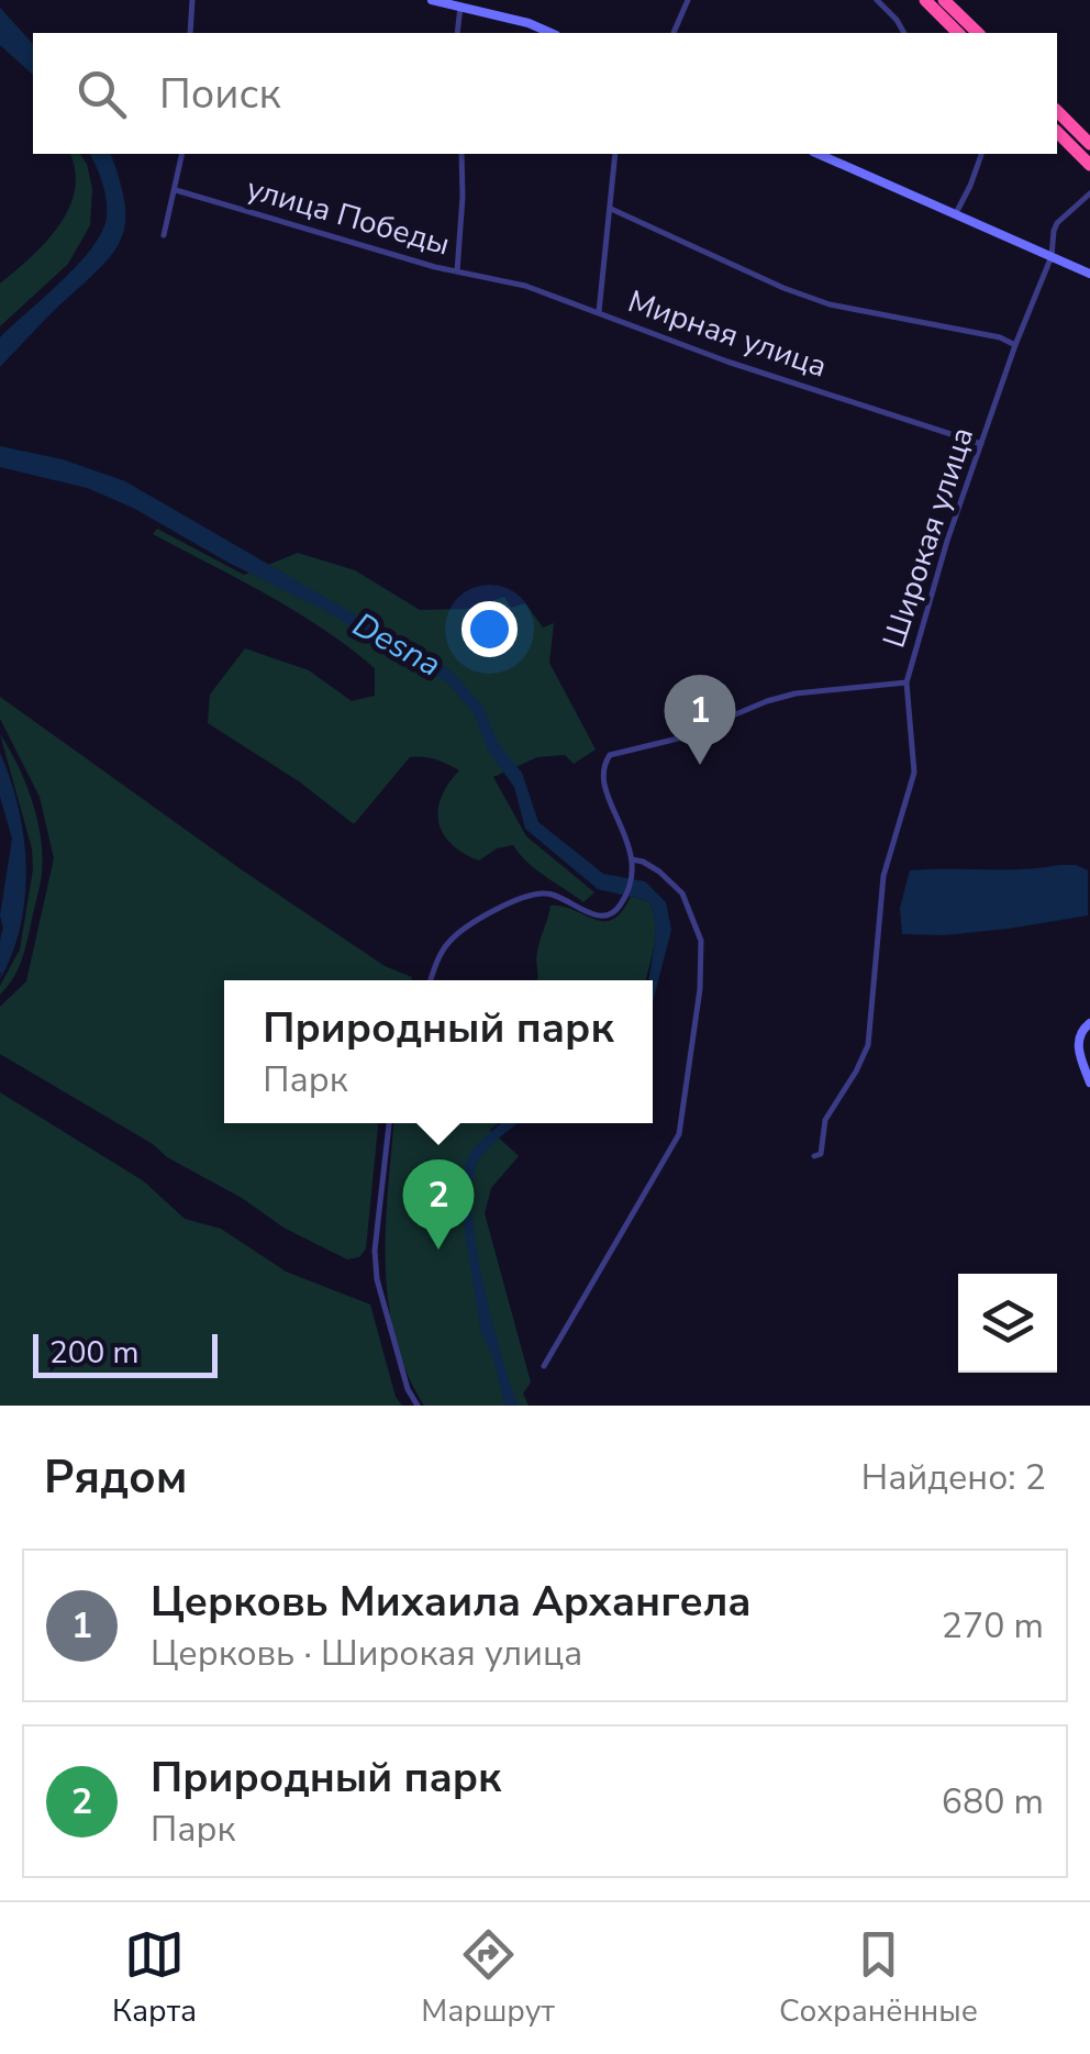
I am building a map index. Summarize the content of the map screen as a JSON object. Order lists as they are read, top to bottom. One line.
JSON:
{"streets":{"street":["улица Победы","Мирная улица","Широкая улица"]},"crossings":[["улица Победы","Мирная улица"],["Мирная улица","Широкая улица"]],"water":["Desna"],"scale_bar":"200 m","page":{"search":"Поиск","pins":["1","2"],"popup":["Природный парк","Парк"],"scale":"200 m","heading":["Рядом","Найдено: 2"],"list":[{"mark":"1","name":"Церковь Михаила Архангела","note":"Церковь · Широкая улица","value":"270 m"},{"mark":"2","name":"Природный парк","note":"Парк","value":"680 m"}],"nav":["Карта","Маршрут","Сохранённые"]}}
